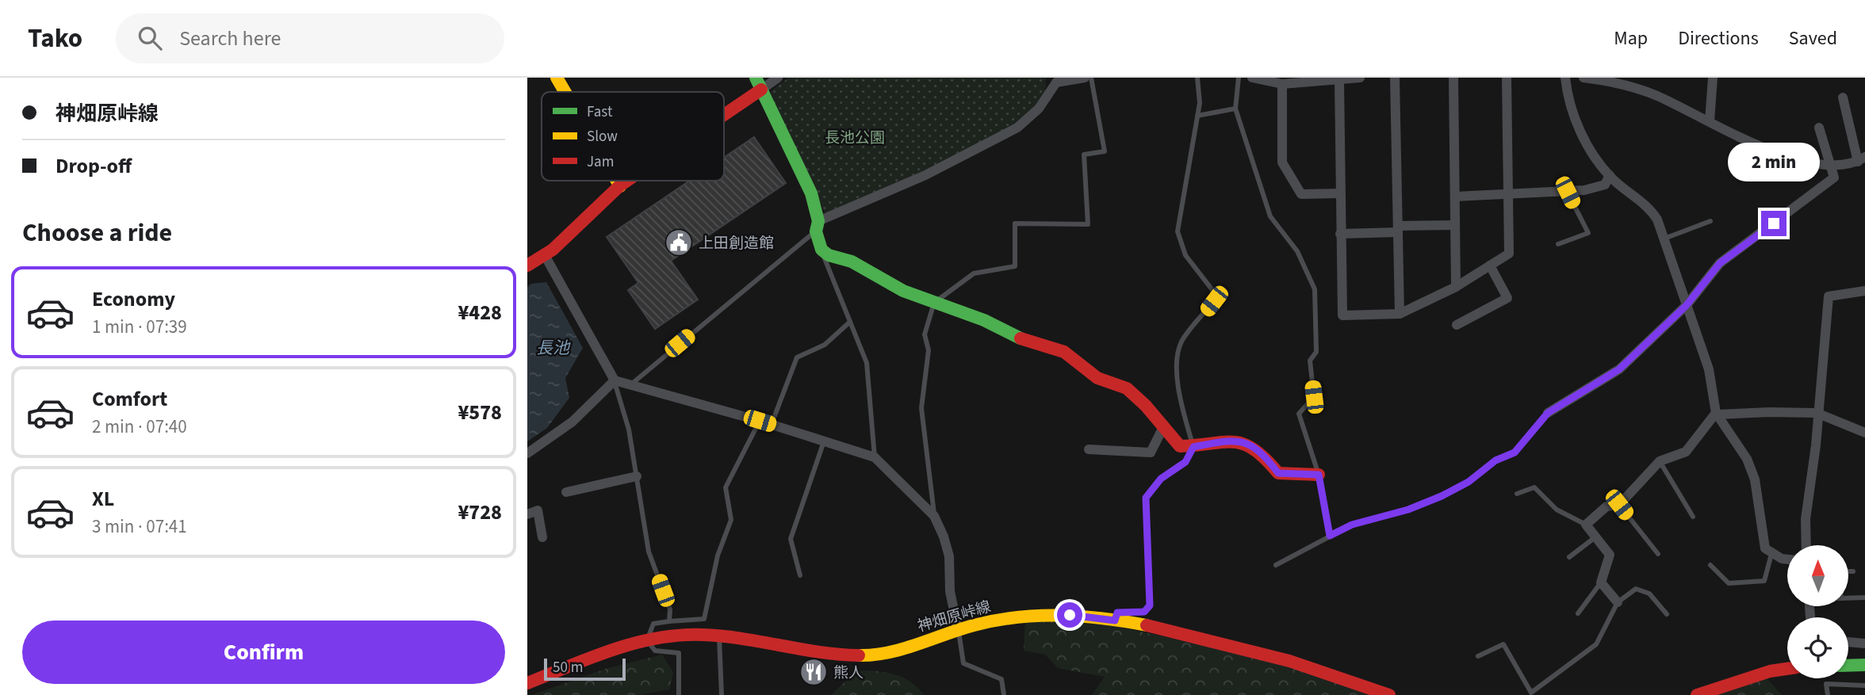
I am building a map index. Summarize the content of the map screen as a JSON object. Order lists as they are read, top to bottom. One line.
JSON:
{"streets":{"street":["神畑原峠線"]},"water":["長池"],"parks":["長池公園"],"places":{"public building":["上田創造館"],"restaurant":["熊人"]},"legend":["Fast","Slow","Jam"],"scale_bar":"50 m","north":"top","page":{"header":"Tako","search":"Search here","nav":["Map","Directions","Saved"],"banner":["神畑原峠線","Drop-off"],"bubble":"2 min","heading":"Choose a ride","list":[{"name":"Economy","note":"1 min · 07:39","value":"¥428"},{"name":"Comfort","note":"2 min · 07:40","value":"¥578"},{"name":"XL","note":"3 min · 07:41","value":"¥728"}],"buttons":"Confirm","scale":"50 m"}}
